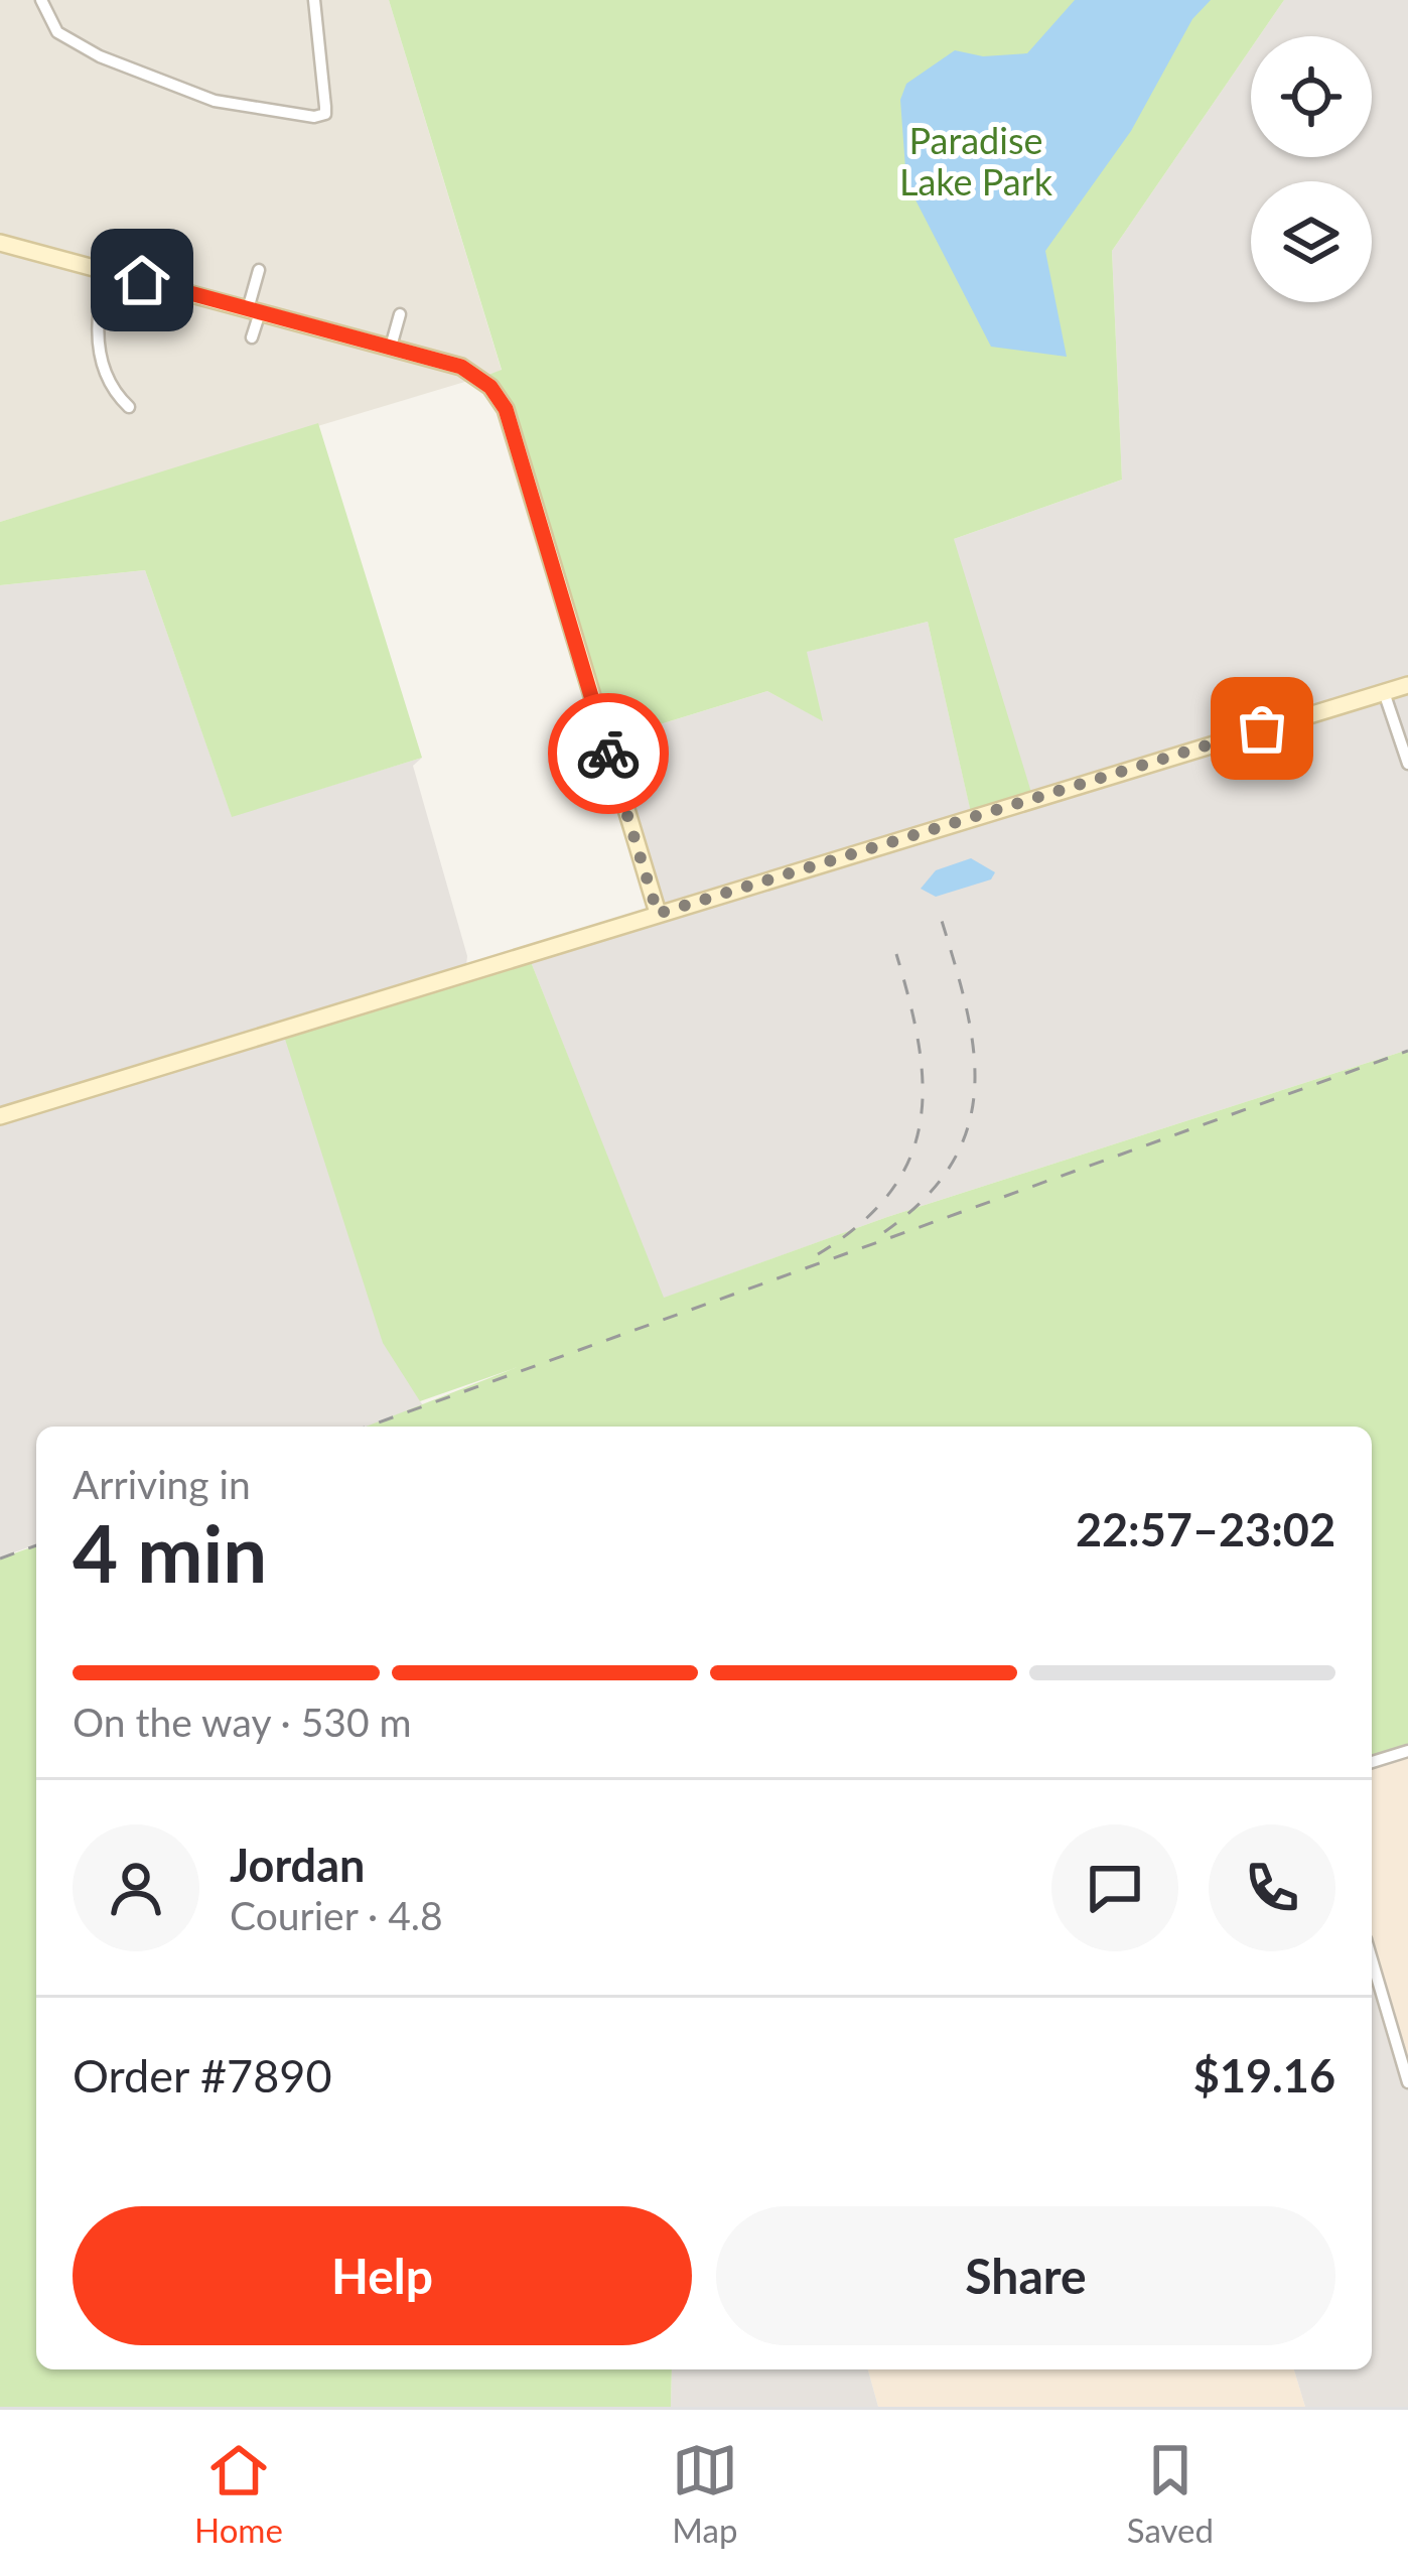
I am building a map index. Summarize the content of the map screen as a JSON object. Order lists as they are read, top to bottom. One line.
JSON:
{"parks":["Paradise Lake Park"],"page":{"heading":["4 min","Arriving in","22:57–23:02"],"panel":["Jordan","Courier · 4.8","Order #7890","$19.16"],"bar":"On the way · 530 m","buttons":["Help","Share"],"tabs":["Home","Map","Saved"]}}
